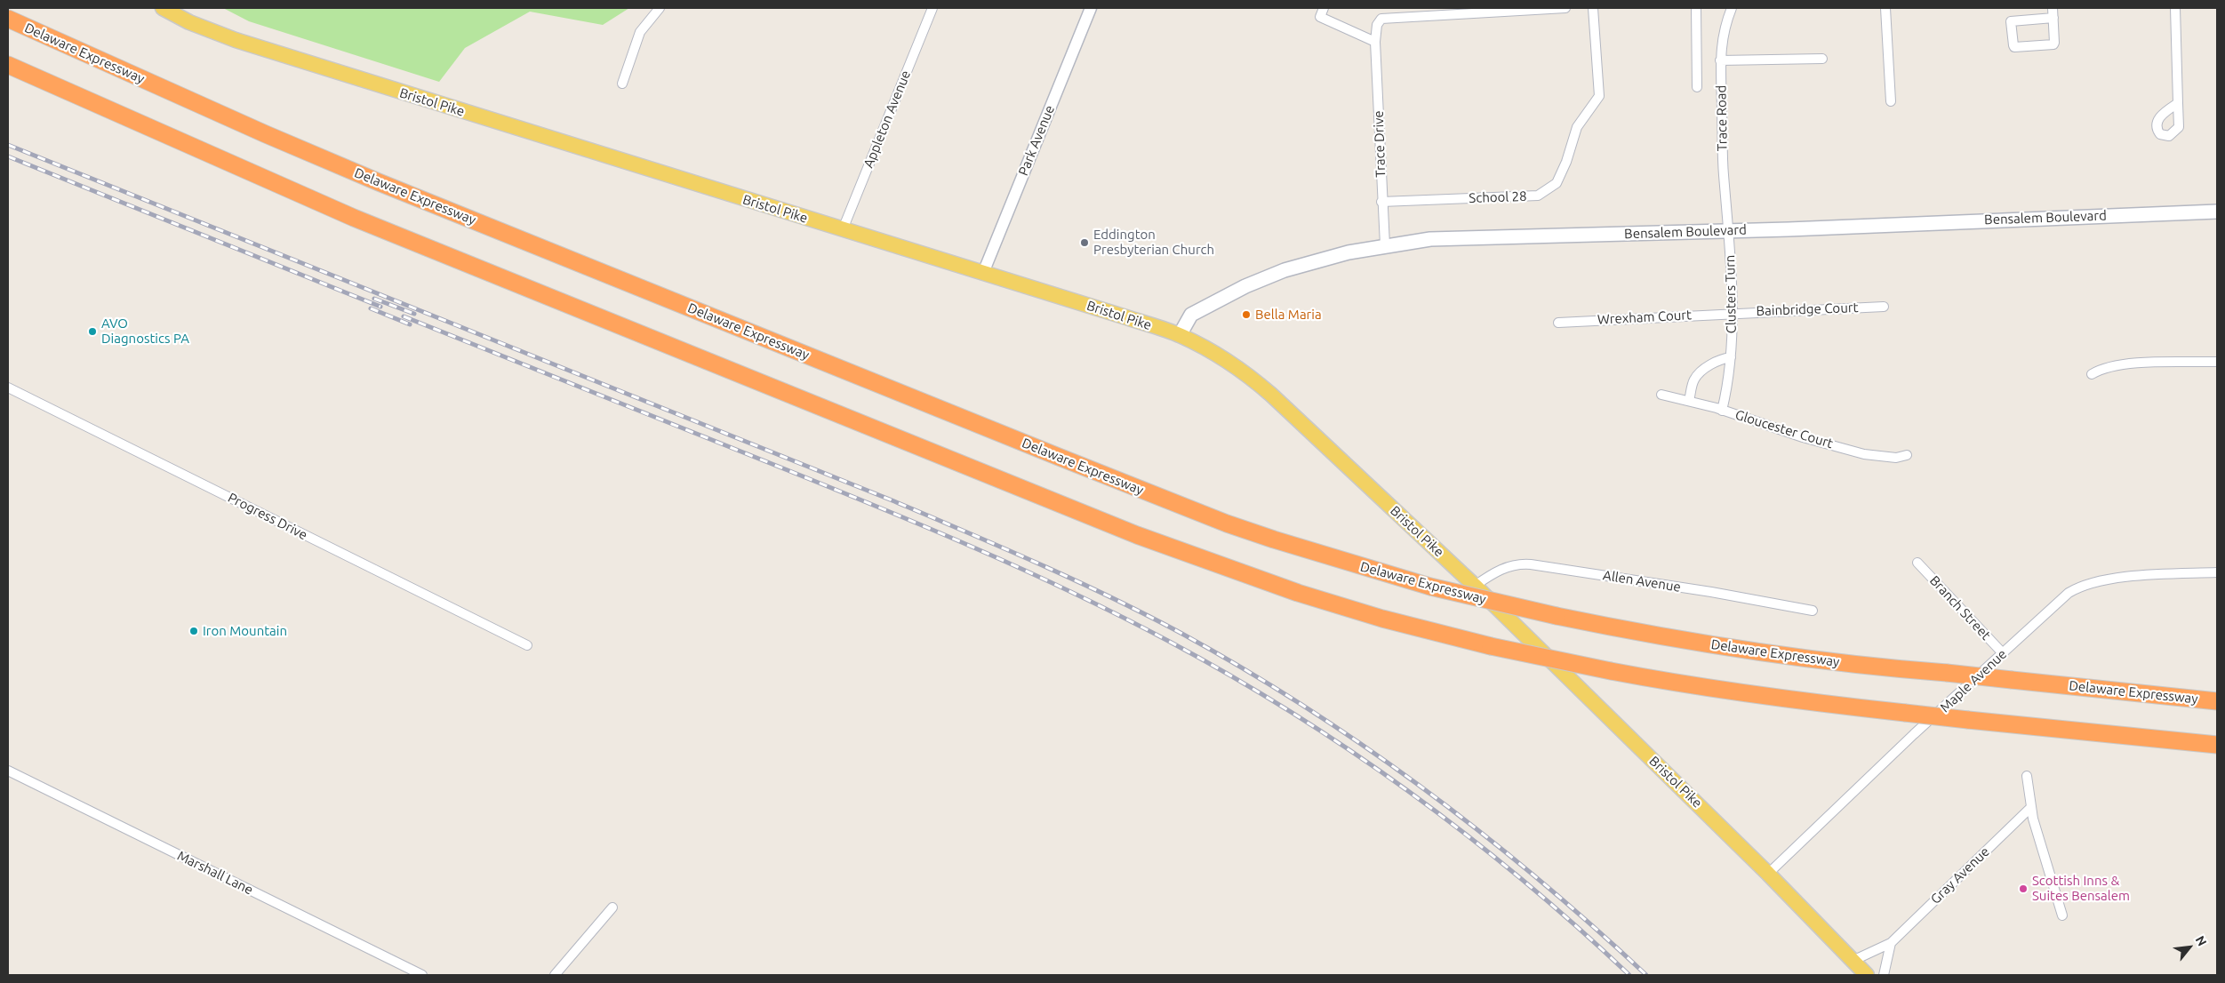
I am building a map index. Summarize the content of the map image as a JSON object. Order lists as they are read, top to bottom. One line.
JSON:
{"streets":{"highway":["Delaware Expressway"],"main road":["Bristol Pike","Bensalem Boulevard"],"street":["Trace Road","Appleton Avenue","Park Avenue","Trace Drive","School 28","Clusters Turn","Bainbridge Court","Wrexham Court","Gloucester Court","Progress Drive","Allen Avenue","Branch Street","Maple Avenue","Marshall Lane","Gray Avenue"]},"crossings":[["Bristol Pike","Appleton Avenue"],["Bristol Pike","Park Avenue"],["Bristol Pike","Bensalem Boulevard"],["Bristol Pike","Allen Avenue"],["Bristol Pike","Maple Avenue"],["Bristol Pike","Gray Avenue"],["Trace Road","Bensalem Boulevard"],["Trace Road","Clusters Turn"],["Trace Drive","School 28"],["Trace Drive","Bensalem Boulevard"],["Bensalem Boulevard","Clusters Turn"],["Clusters Turn","Bainbridge Court"],["Clusters Turn","Wrexham Court"],["Clusters Turn","Gloucester Court"],["Bainbridge Court","Wrexham Court"],["Branch Street","Maple Avenue"]],"places":["Eddington Presbyterian Church","Bella Maria","AVO Diagnostics PA","Iron Mountain","Scottish Inns & Suites Bensalem"],"north":"top right"}
